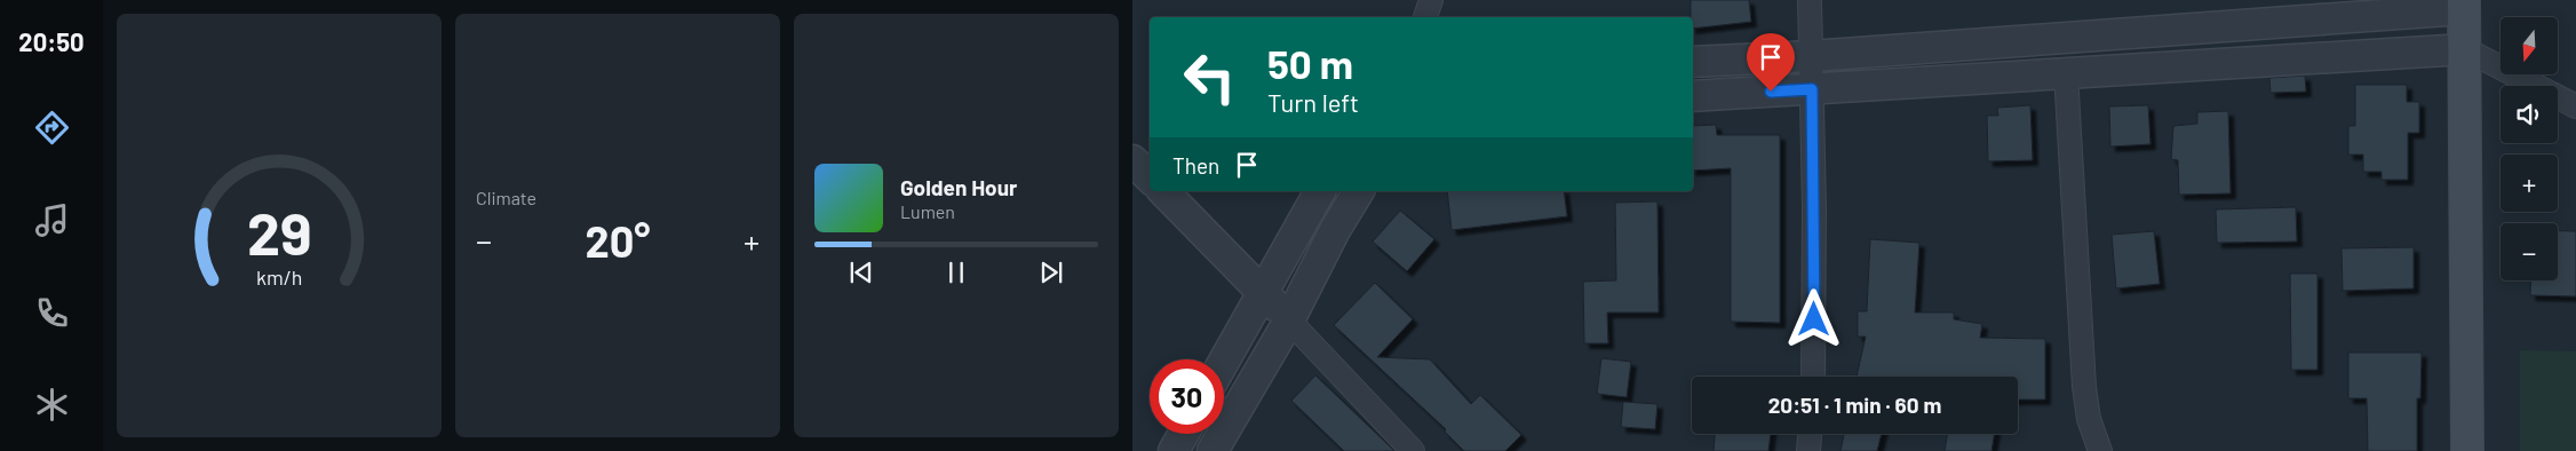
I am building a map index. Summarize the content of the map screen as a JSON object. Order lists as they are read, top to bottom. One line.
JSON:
{"north":"bottom","page":{"tabs":"20:50","tile":"Climate","map_buttons":["+","−"],"turn":["50 m","Turn left"],"then":"Then","song":["Golden Hour","Lumen"],"heat":["−","20°","+"],"limit":"30","trip":"20:51 · 1 min · 60 m","gauge":["29","km/h"]}}
